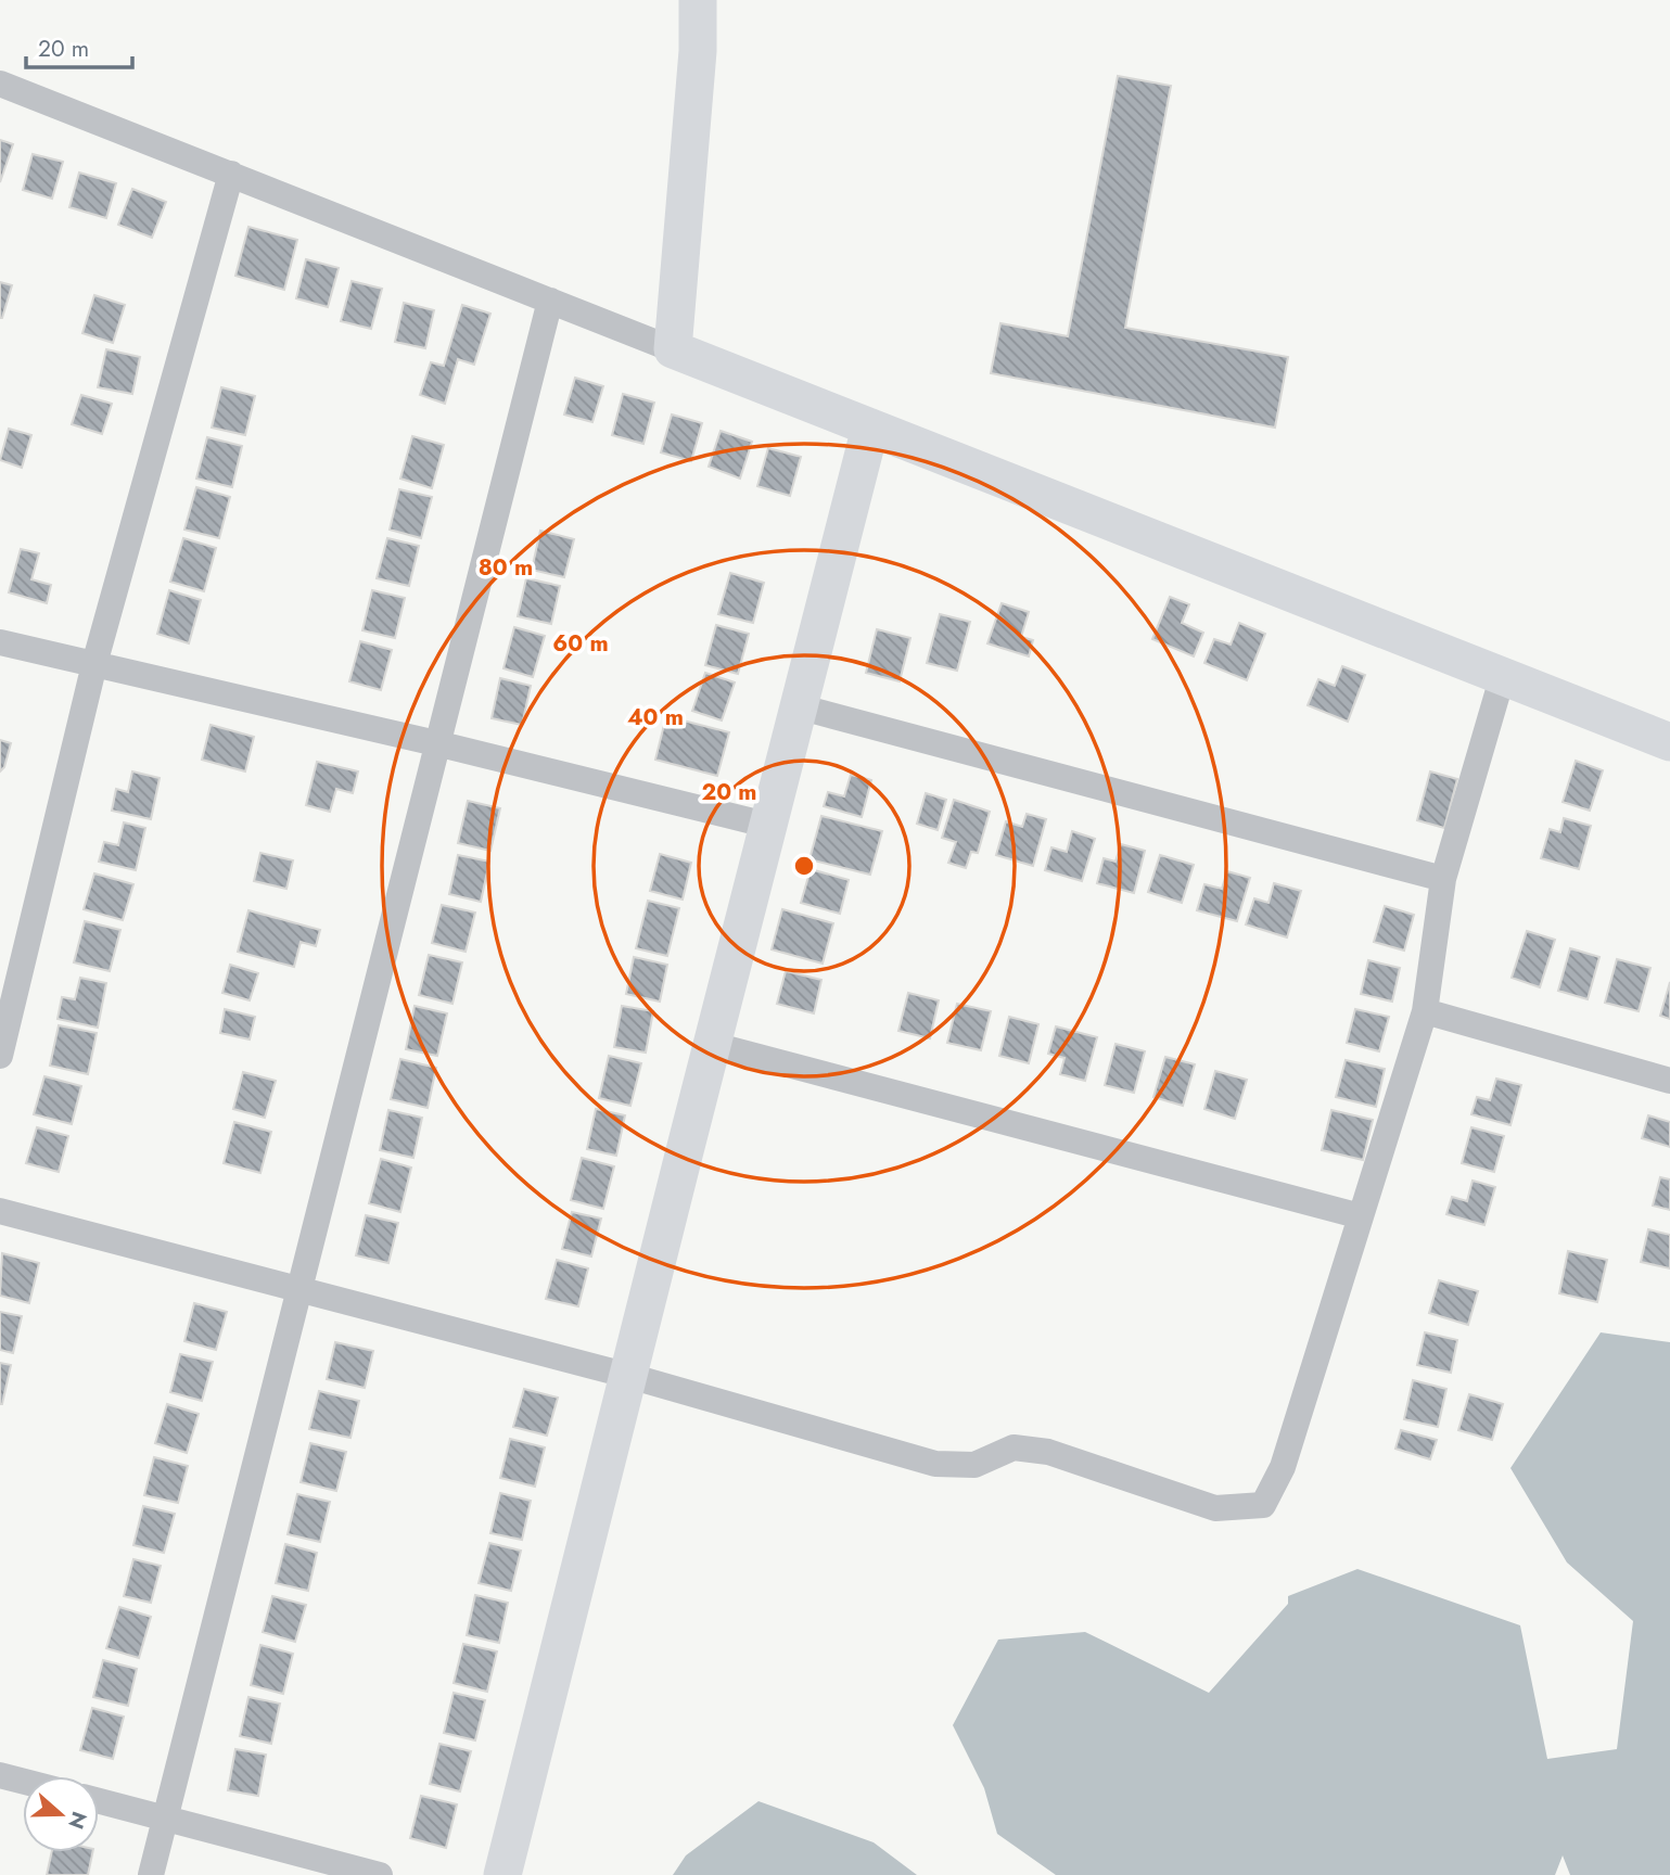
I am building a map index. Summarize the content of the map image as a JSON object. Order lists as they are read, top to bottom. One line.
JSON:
{"scale_bar":"20 m","north":"right","rings":["80 m","60 m","40 m","20 m"]}
